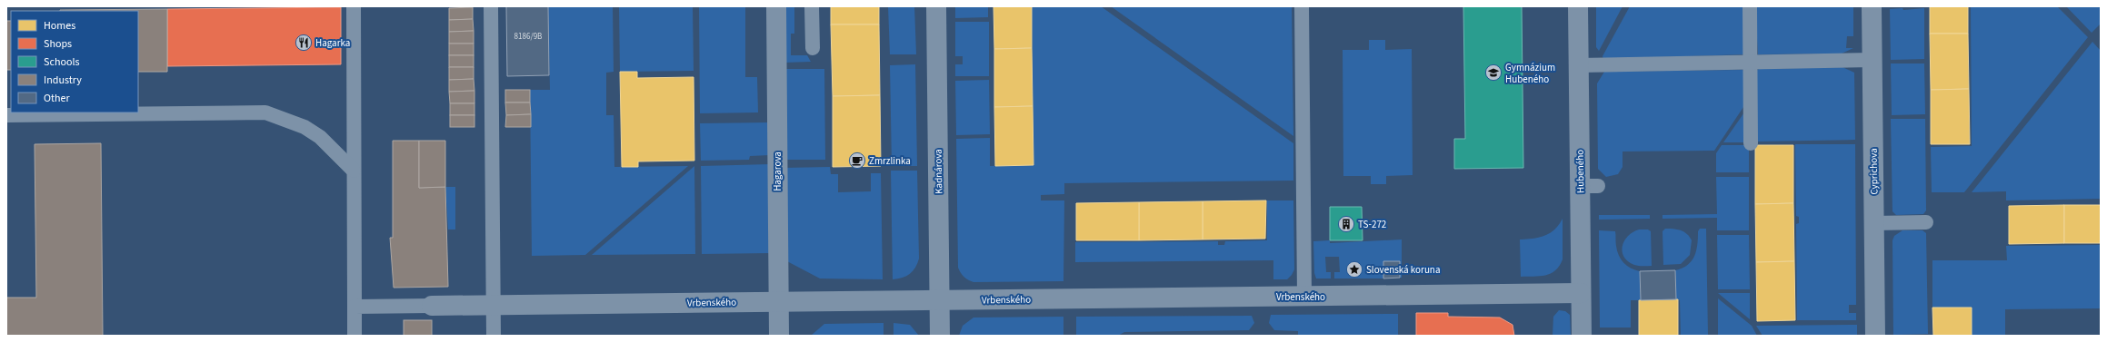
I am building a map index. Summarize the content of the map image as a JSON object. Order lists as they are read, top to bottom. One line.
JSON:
{"streets":{"street":["Hagarova","Kadnárova","Hubeného","Cyprichova","Vrbenského"]},"crossings":[["Hagarova","Vrbenského"],["Kadnárova","Vrbenského"],["Hubeného","Vrbenského"]],"places":{"restaurant":["Hagarka"],"school or university":["Gymnázium Hubeného"],"cafe":["Zmrzlinka"],"building":["TS-272"],"place":["Slovenská koruna"]},"house_numbers":["8186/9B"],"legend":["Homes","Shops","Schools","Industry","Other"]}
